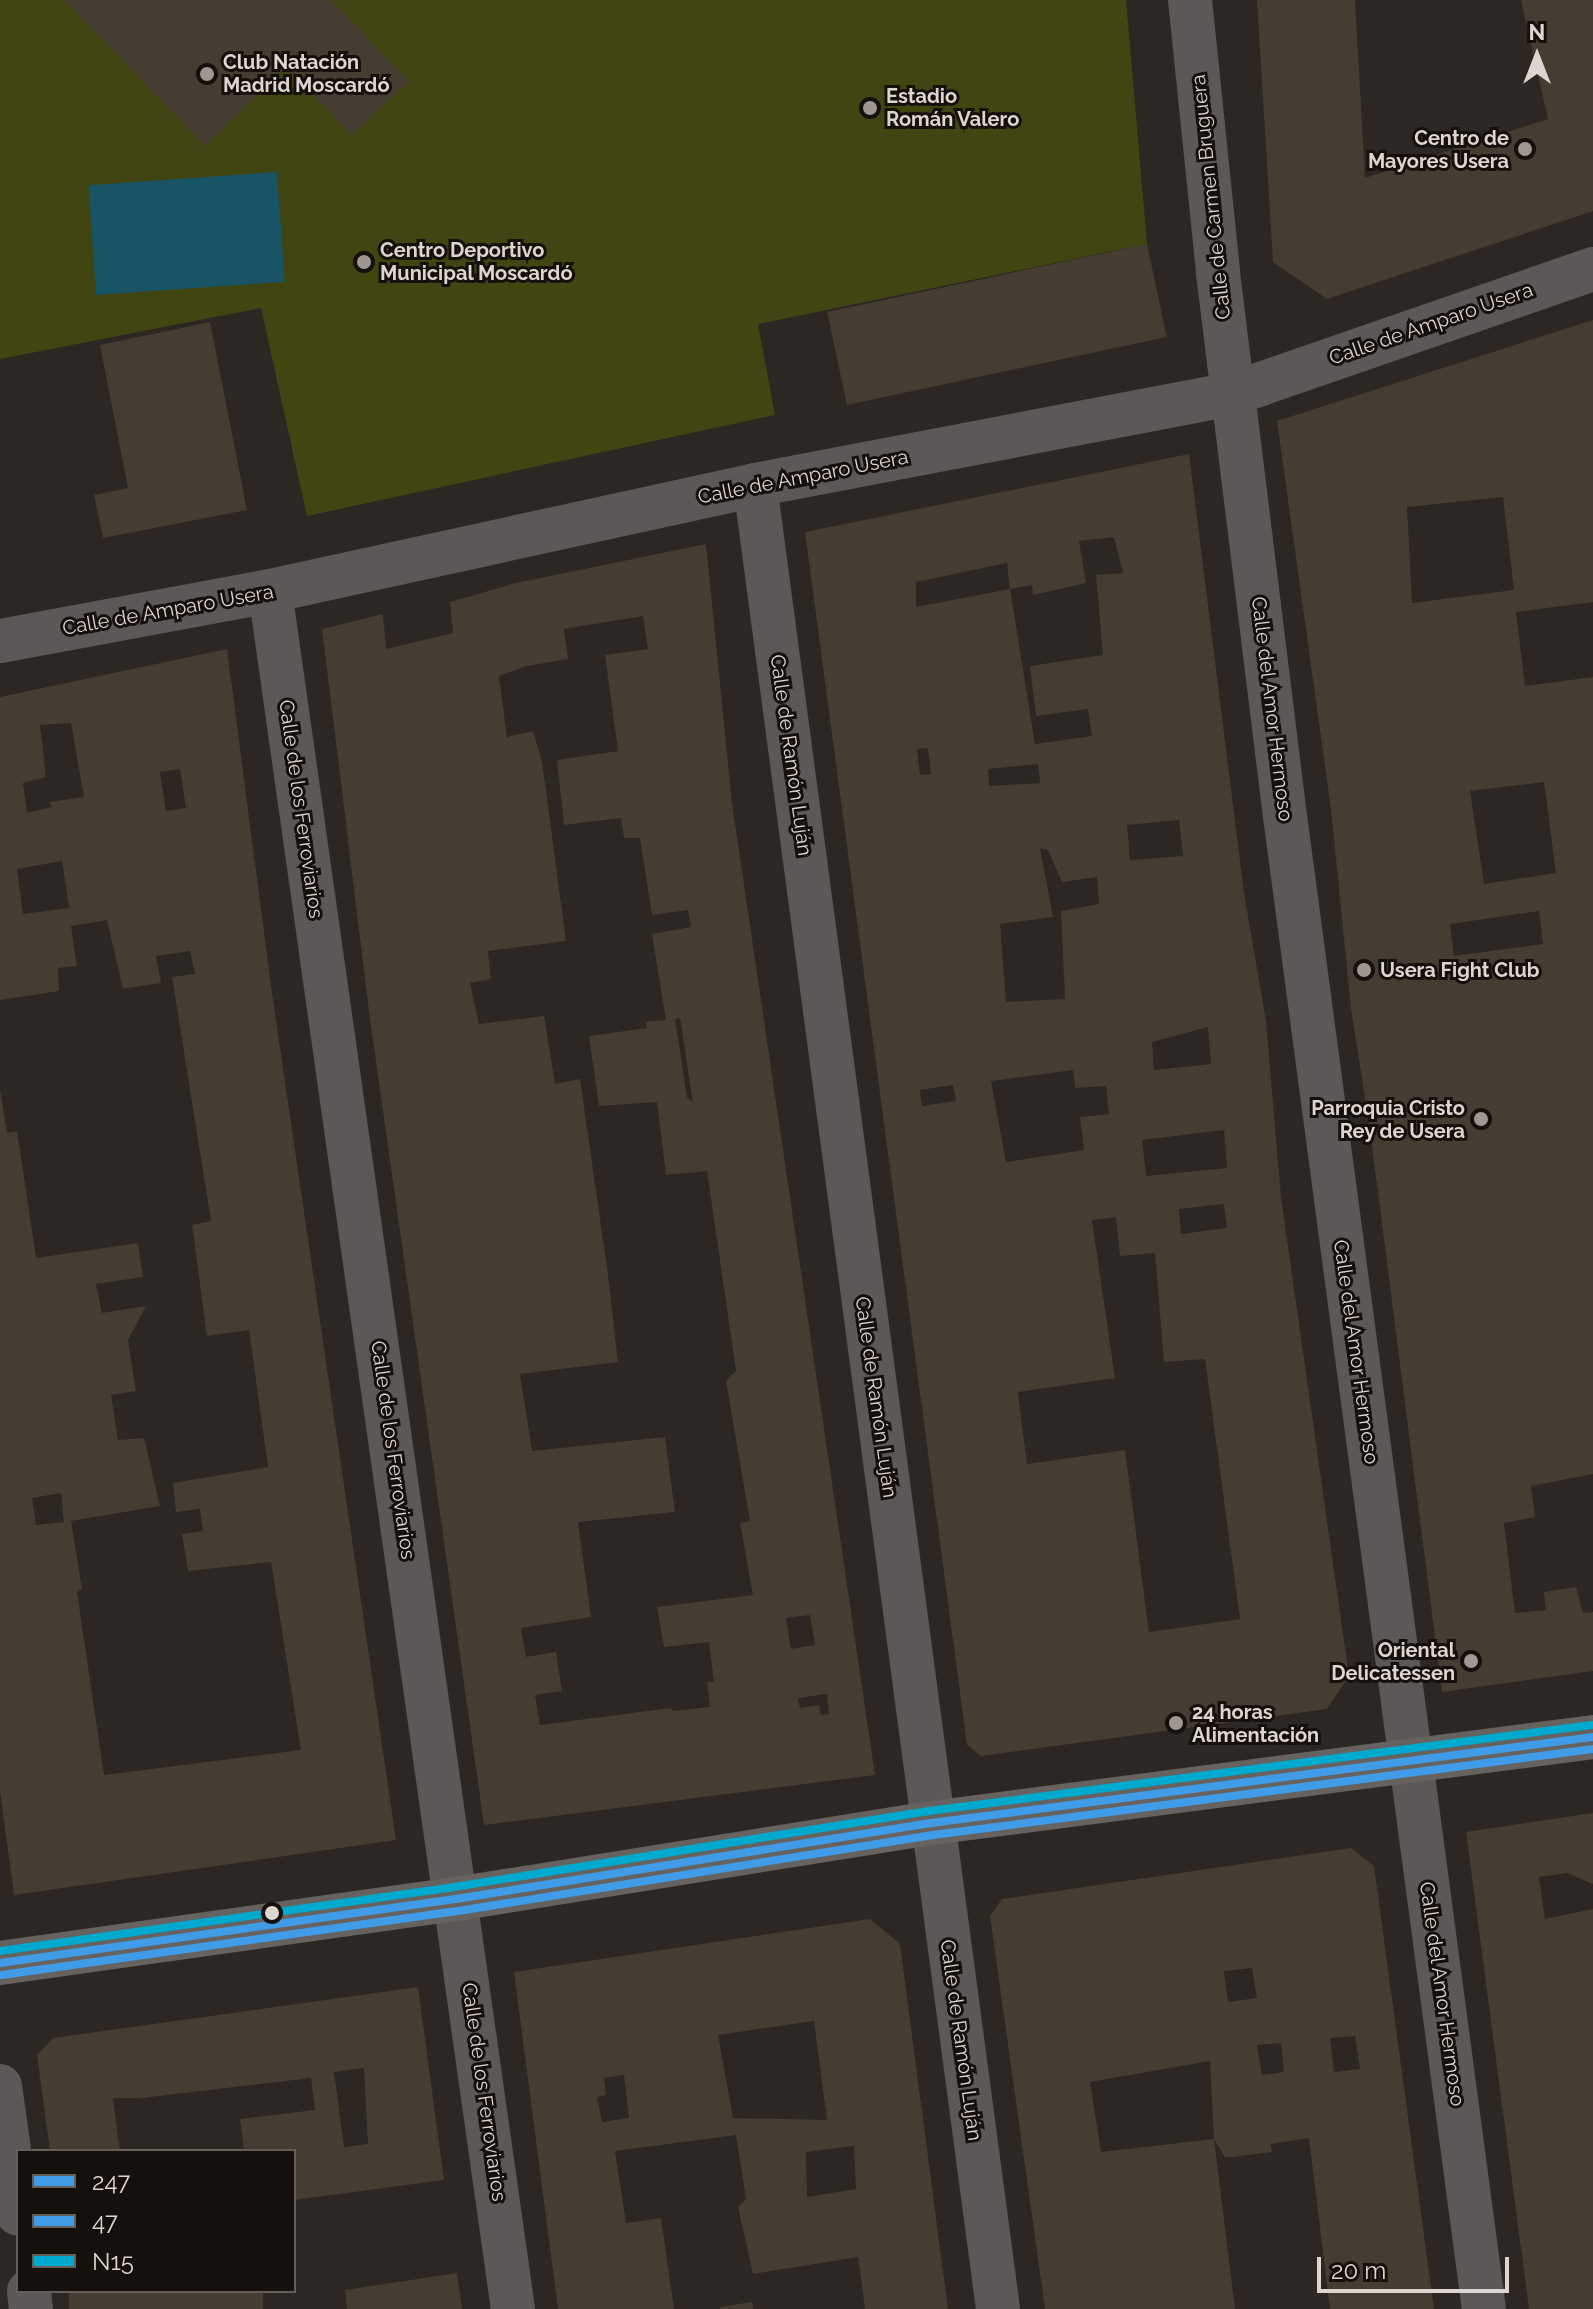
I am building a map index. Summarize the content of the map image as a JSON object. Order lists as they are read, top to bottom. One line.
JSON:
{"streets":{"street":["Calle de Carmen Bruguera","Calle de Amparo Usera","Calle del Amor Hermoso","Calle de Ramón Luján","Calle de los Ferroviarios"]},"crossings":[["Calle de Carmen Bruguera","Calle de Amparo Usera"],["Calle de Carmen Bruguera","Calle del Amor Hermoso"],["Calle de Amparo Usera","Calle del Amor Hermoso"],["Calle de Amparo Usera","Calle de Ramón Luján"],["Calle de Amparo Usera","Calle de los Ferroviarios"]],"places":["Club Natación Madrid Moscardó","Estadio Román Valero","Centro de Mayores Usera","Centro Deportivo Municipal Moscardó","Usera Fight Club","Parroquia Cristo Rey de Usera","Oriental Delicatessen","24 horas Alimentación"],"lines":["transit line N15","transit line 247","transit line 47"],"legend":["247","47","N15"],"scale_bar":"20 m","north":"top"}
